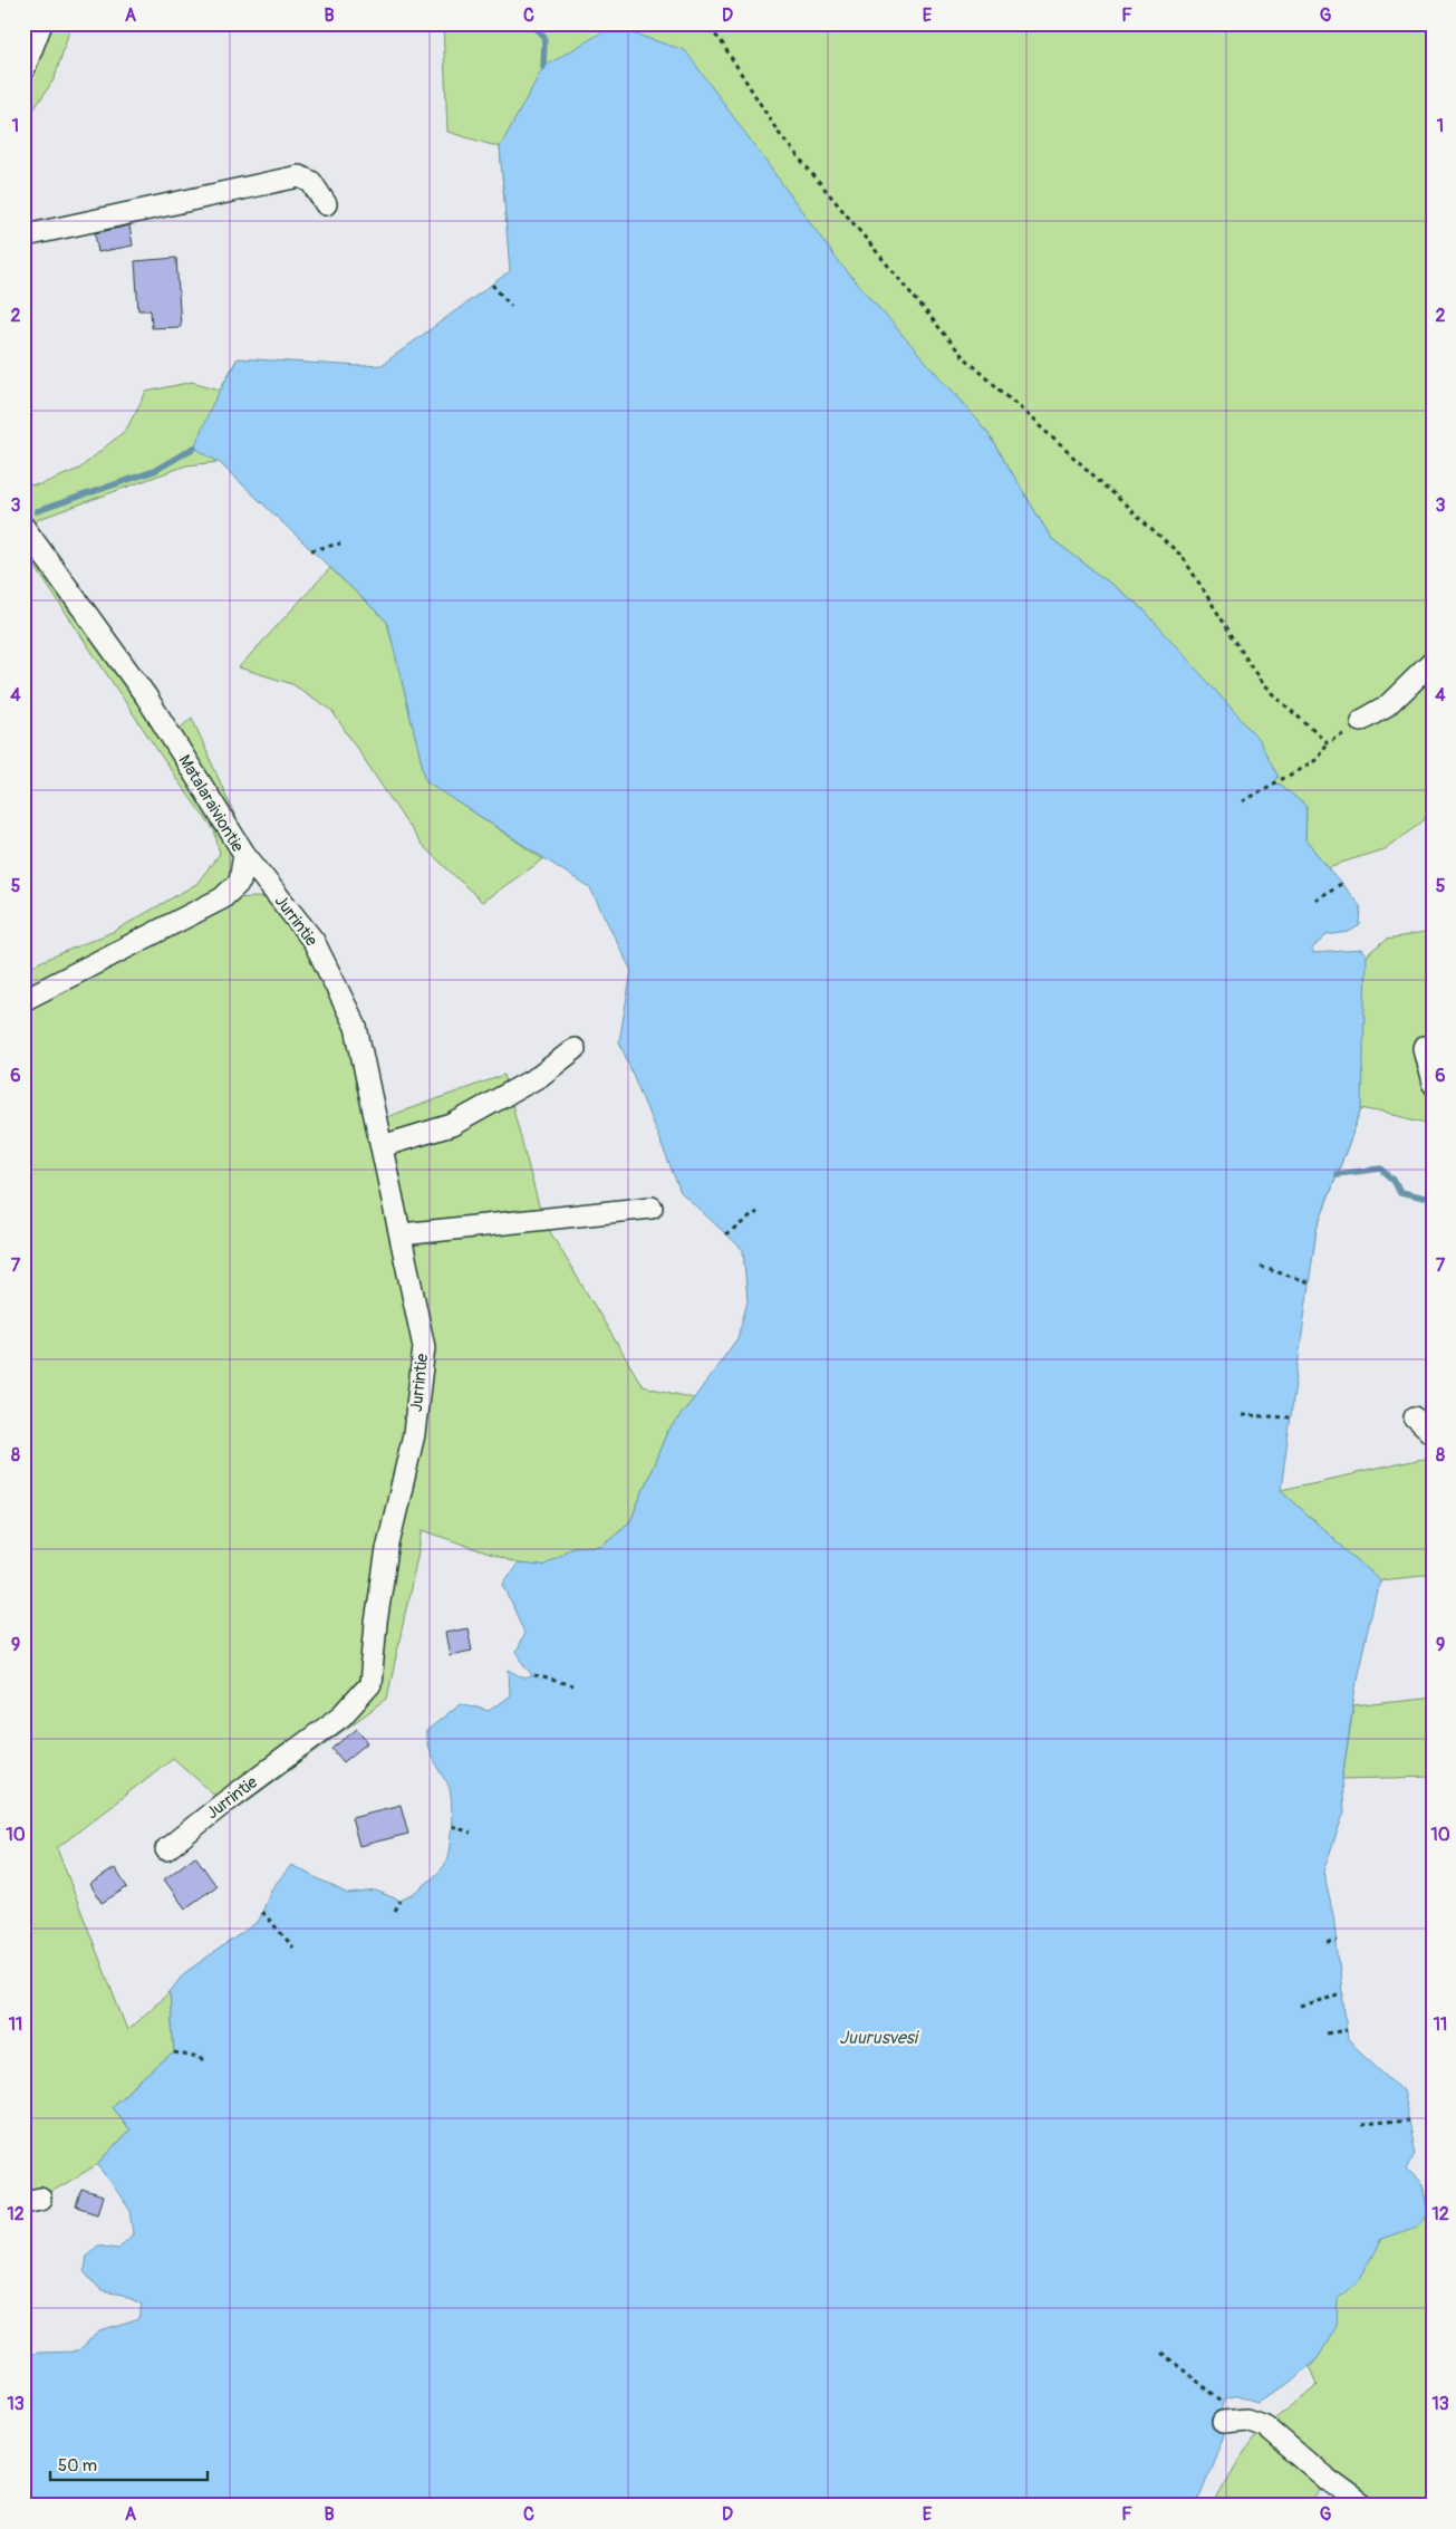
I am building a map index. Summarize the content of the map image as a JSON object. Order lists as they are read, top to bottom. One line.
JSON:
{"streets":{"street":["Matalaraiviontie","Jurrintie"]},"crossings":[["Matalaraiviontie","Jurrintie"]],"water":["Juurusvesi"],"scale_bar":"50 m","grid":{"columns":["A","B","C","D","E","F","G"],"rows":["1","2","3","4","5","6","7","8","9","10","11","12","13"]}}
